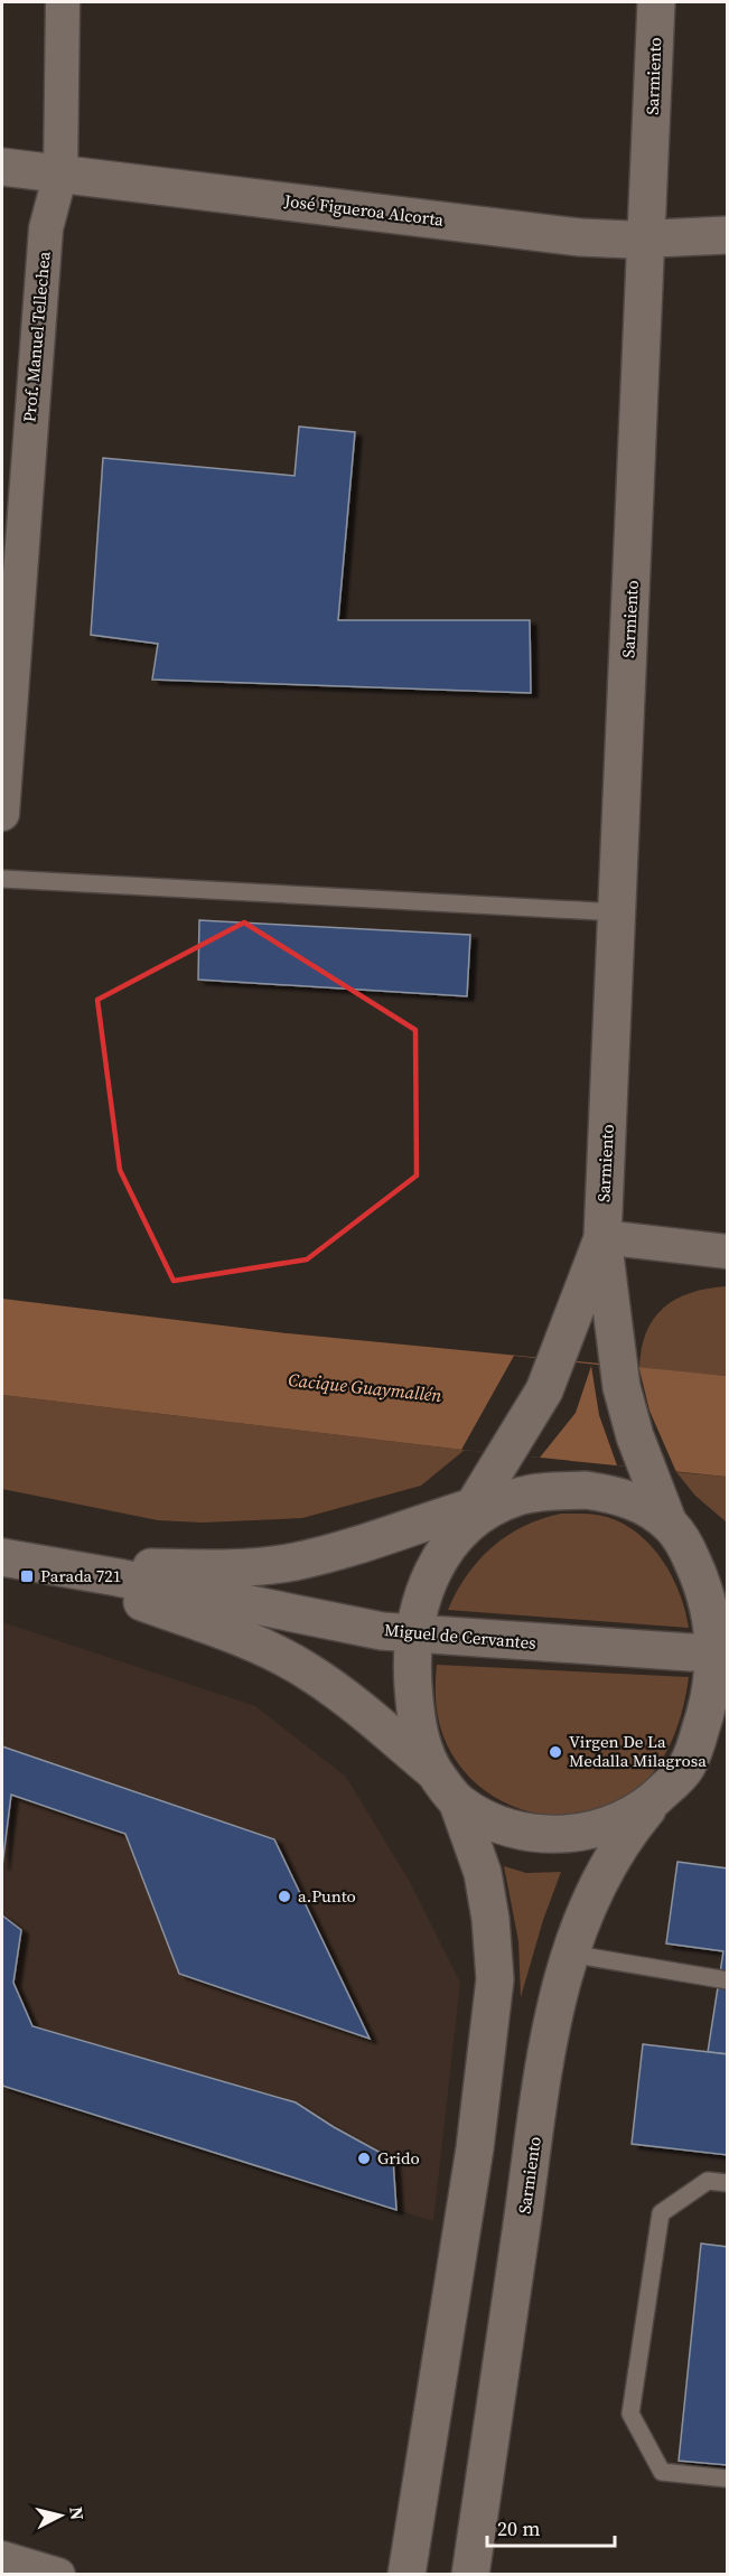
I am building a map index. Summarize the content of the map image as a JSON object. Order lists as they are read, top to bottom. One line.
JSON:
{"streets":{"main road":["Sarmiento","José Figueroa Alcorta","Miguel de Cervantes"],"street":["Prof. Manuel Tellechea"]},"crossings":[["Sarmiento","José Figueroa Alcorta"],["José Figueroa Alcorta","Prof. Manuel Tellechea"]],"water":["Cacique Guaymallén"],"places":{"transit":["Parada 721"],"other":["Virgen De La Medalla Milagrosa","a.Punto","Grido"]},"scale_bar":"20 m","north":"right"}
